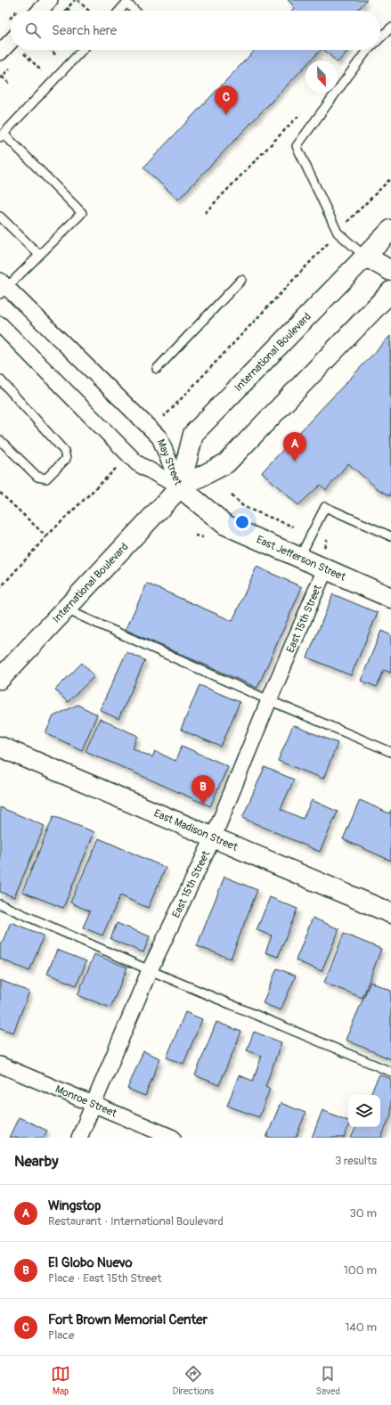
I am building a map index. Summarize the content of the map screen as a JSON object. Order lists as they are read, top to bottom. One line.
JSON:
{"streets":{"main road":["International Boulevard","East Jefferson Street","East Madison Street"],"street":["May Street","East 15th Street","Monroe Street"]},"crossings":[["International Boulevard","May Street"],["International Boulevard","East Jefferson Street"],["May Street","East Jefferson Street"],["East Jefferson Street","East 15th Street"],["East 15th Street","East Madison Street"],["East 15th Street","Monroe Street"]],"north":"bottom right","page":{"search":"Search here","pins":["C","A","B"],"heading":["Nearby","3 results"],"list":[{"mark":"A","name":"Wingstop","note":"Restaurant · International Boulevard","value":"30 m"},{"mark":"B","name":"El Globo Nuevo","note":"Place · East 15th Street","value":"100 m"},{"mark":"C","name":"Fort Brown Memorial Center","note":"Place","value":"140 m"}],"nav":["Map","Directions","Saved"]}}
